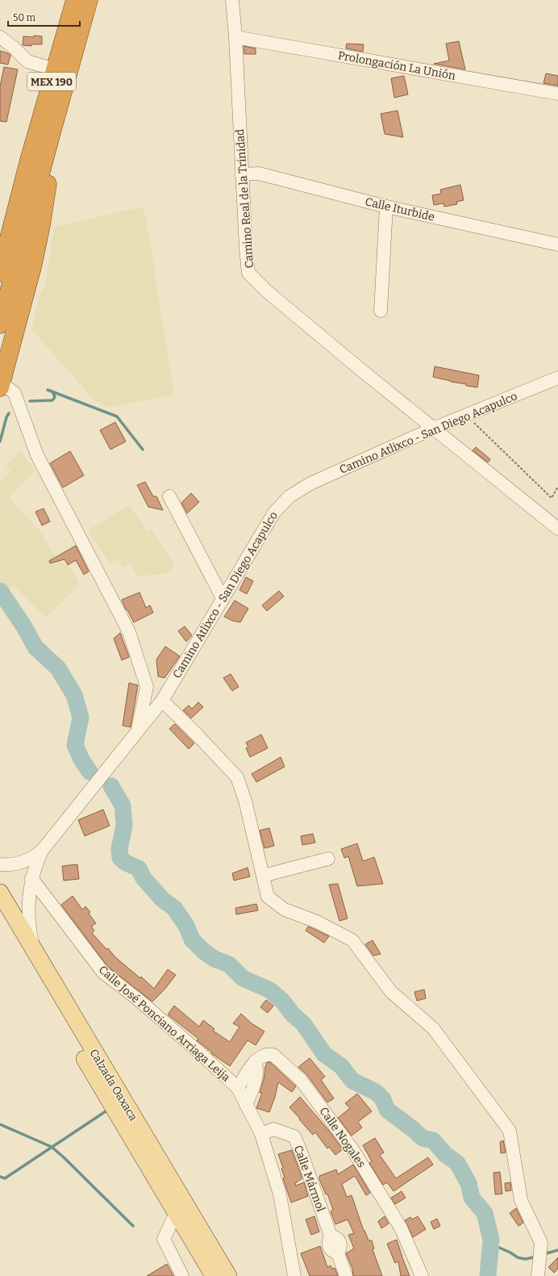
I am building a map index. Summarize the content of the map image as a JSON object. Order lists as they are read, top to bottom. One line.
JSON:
{"streets":{"highway":["MEX 190"],"main road":["Calzada Oaxaca"],"street":["Prolongación La Unión","Camino Real de la Trinidad","Calle Iturbide","Camino Atlixco - San Diego Acapulco","Calle José Ponciano Arriaga Leija","Calle Nogales","Calle Mármol"]},"crossings":[["Prolongación La Unión","Camino Real de la Trinidad"],["Camino Real de la Trinidad","Calle Iturbide"],["Camino Real de la Trinidad","Camino Atlixco - San Diego Acapulco"],["Camino Atlixco - San Diego Acapulco","Calle José Ponciano Arriaga Leija"],["Camino Atlixco - San Diego Acapulco","Calzada Oaxaca"],["Calle José Ponciano Arriaga Leija","Calle Mármol"]],"scale_bar":"50 m"}
